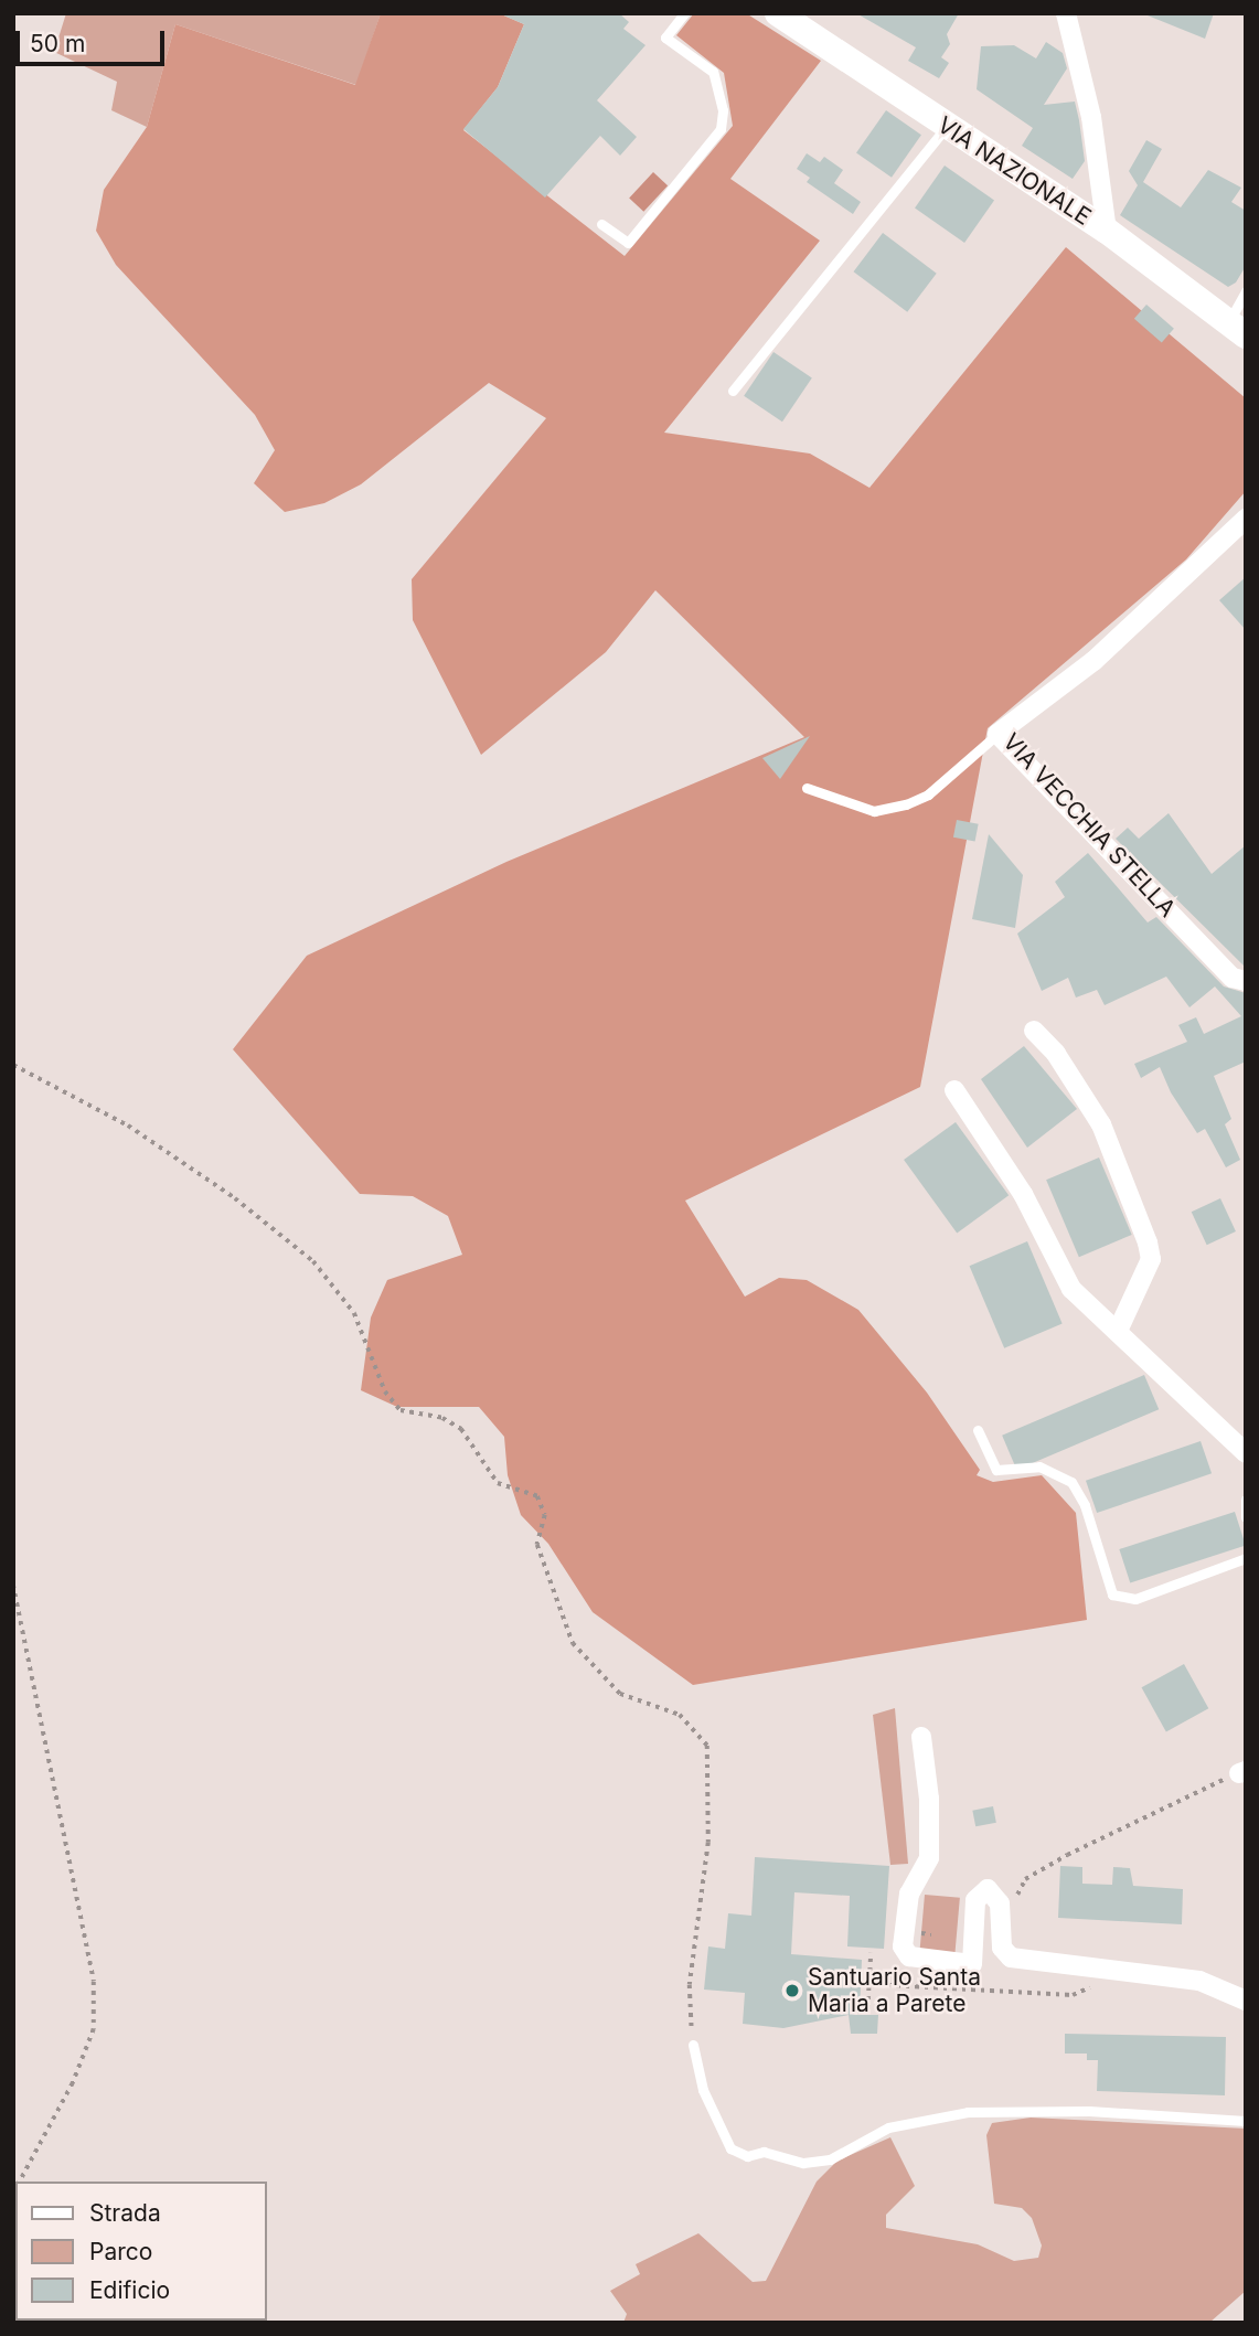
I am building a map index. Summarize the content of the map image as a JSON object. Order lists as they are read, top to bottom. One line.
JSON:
{"streets":{"main road":["VIA NAZIONALE"],"street":["VIA VECCHIA STELLA"]},"places":["Santuario Santa Maria a Parete"],"legend":["Strada","Parco","Edificio"],"scale_bar":"50 m"}
